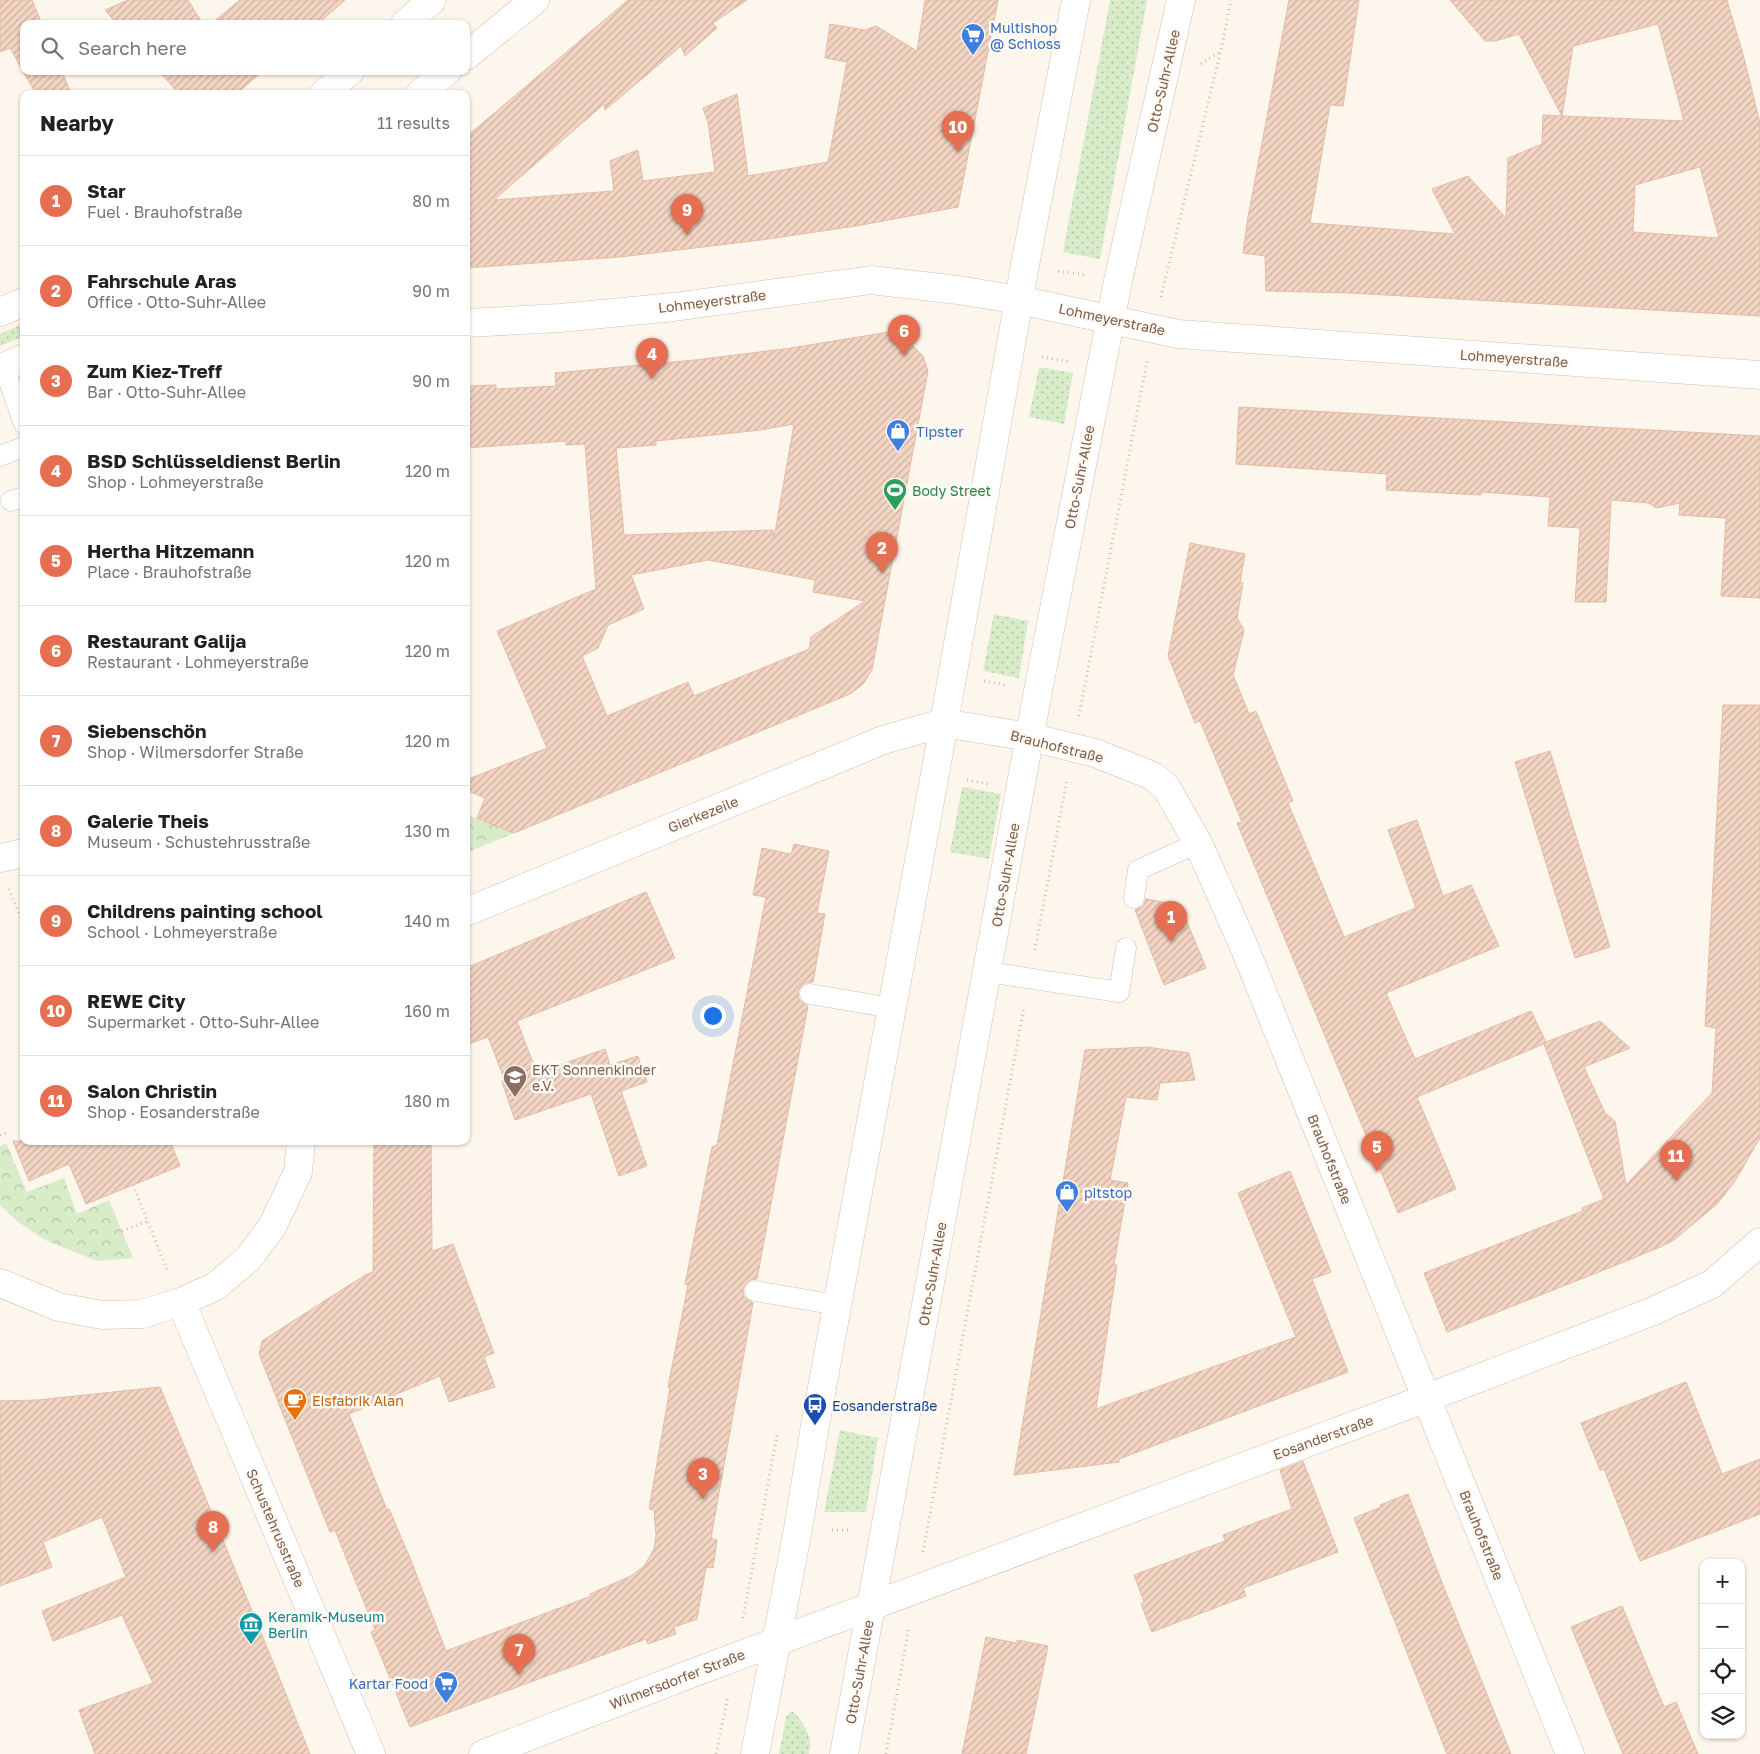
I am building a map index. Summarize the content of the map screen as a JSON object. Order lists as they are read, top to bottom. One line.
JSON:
{"streets":{"street":["Otto-Suhr-Allee","Lohmeyerstraße","Brauhofstraße","Gierkezeile","Eosanderstraße","Schustehrusstraße","Wilmersdorfer Straße"]},"crossings":[["Otto-Suhr-Allee","Lohmeyerstraße"],["Otto-Suhr-Allee","Brauhofstraße"],["Otto-Suhr-Allee","Eosanderstraße"],["Otto-Suhr-Allee","Wilmersdorfer Straße"],["Brauhofstraße","Gierkezeile"],["Brauhofstraße","Eosanderstraße"],["Eosanderstraße","Wilmersdorfer Straße"]],"places":{"supermarket":["Multishop @ Schloss","Kartar Food"],"shop":["Tipster","pitstop"],"sports":["Body Street"],"school or university":["EKT Sonnenkinder e.V."],"cafe":["Eisfabrik Alan"],"bus stop":["Eosanderstraße"],"museum":["Keramik-Museum Berlin"]},"page":{"search":"Search here","heading":["Nearby","11 results"],"pins":["10","9","6","4","2","1","5","11","3","8","7"],"list":[{"mark":"1","name":"Star","note":"Fuel · Brauhofstraße","value":"80 m"},{"mark":"2","name":"Fahrschule Aras","note":"Office · Otto-Suhr-Allee","value":"90 m"},{"mark":"3","name":"Zum Kiez-Treff","note":"Bar · Otto-Suhr-Allee","value":"90 m"},{"mark":"4","name":"BSD Schlüsseldienst Berlin","note":"Shop · Lohmeyerstraße","value":"120 m"},{"mark":"5","name":"Hertha Hitzemann","note":"Place · Brauhofstraße","value":"120 m"},{"mark":"6","name":"Restaurant Galija","note":"Restaurant · Lohmeyerstraße","value":"120 m"},{"mark":"7","name":"Siebenschön","note":"Shop · Wilmersdorfer Straße","value":"120 m"},{"mark":"8","name":"Galerie Theis","note":"Museum · Schustehrusstraße","value":"130 m"},{"mark":"9","name":"Childrens painting school","note":"School · Lohmeyerstraße","value":"140 m"},{"mark":"10","name":"REWE City","note":"Supermarket · Otto-Suhr-Allee","value":"160 m"},{"mark":"11","name":"Salon Christin","note":"Shop · Eosanderstraße","value":"180 m"}],"map_buttons":["+","−"]}}
